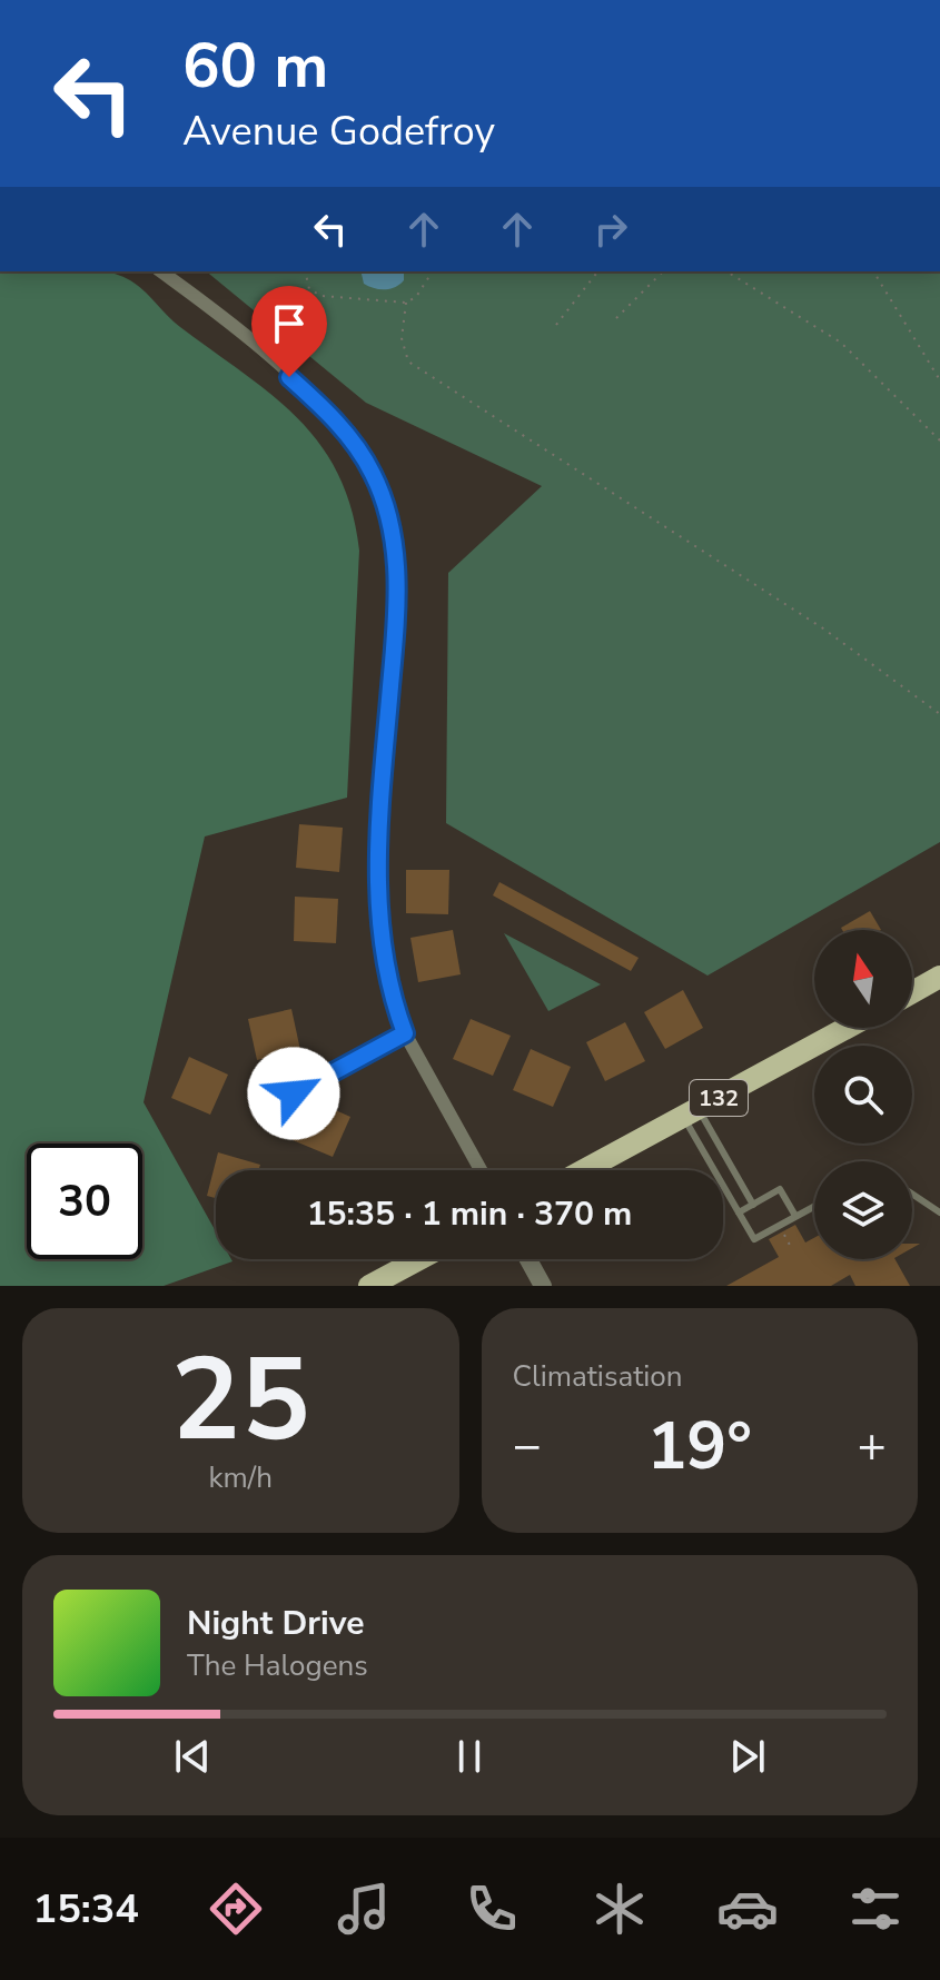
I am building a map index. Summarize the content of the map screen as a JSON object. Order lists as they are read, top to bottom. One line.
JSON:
{"streets":{"main road":["132"]},"north":"top","page":{"turn":["60 m","Avenue Godefroy"],"limit":"30","trip":"15:35 · 1 min · 370 m","tile":[["25","km/h"],"Climatisation"],"heat":["−","19°","+"],"song":["Night Drive","The Halogens"],"tabs":"15:34"}}
